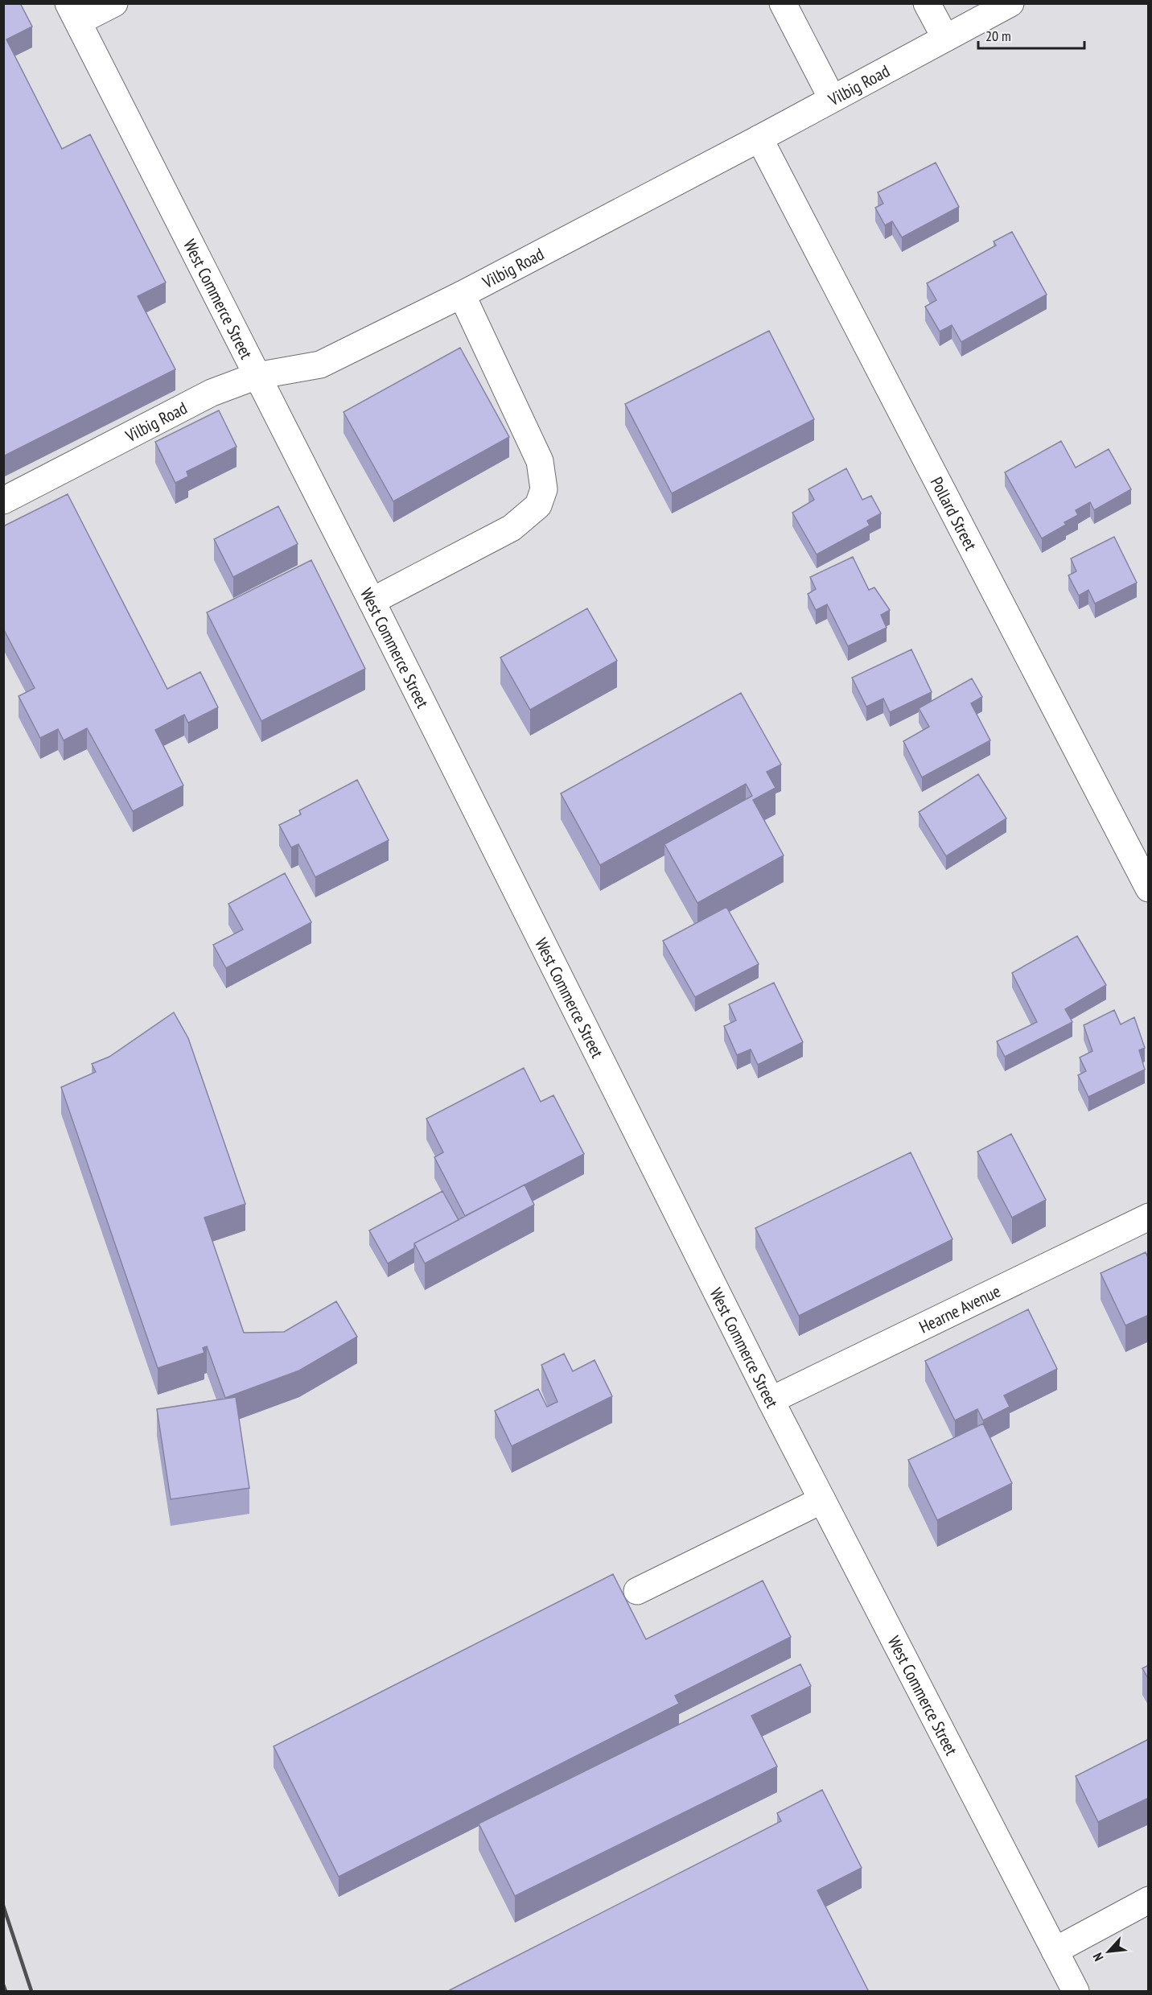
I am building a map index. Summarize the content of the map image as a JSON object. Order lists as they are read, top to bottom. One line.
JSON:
{"streets":{"street":["Vilbig Road","West Commerce Street","Pollard Street","Hearne Avenue"]},"crossings":[["Vilbig Road","West Commerce Street"],["Vilbig Road","Pollard Street"],["West Commerce Street","Hearne Avenue"]],"scale_bar":"20 m","north":"bottom left"}
